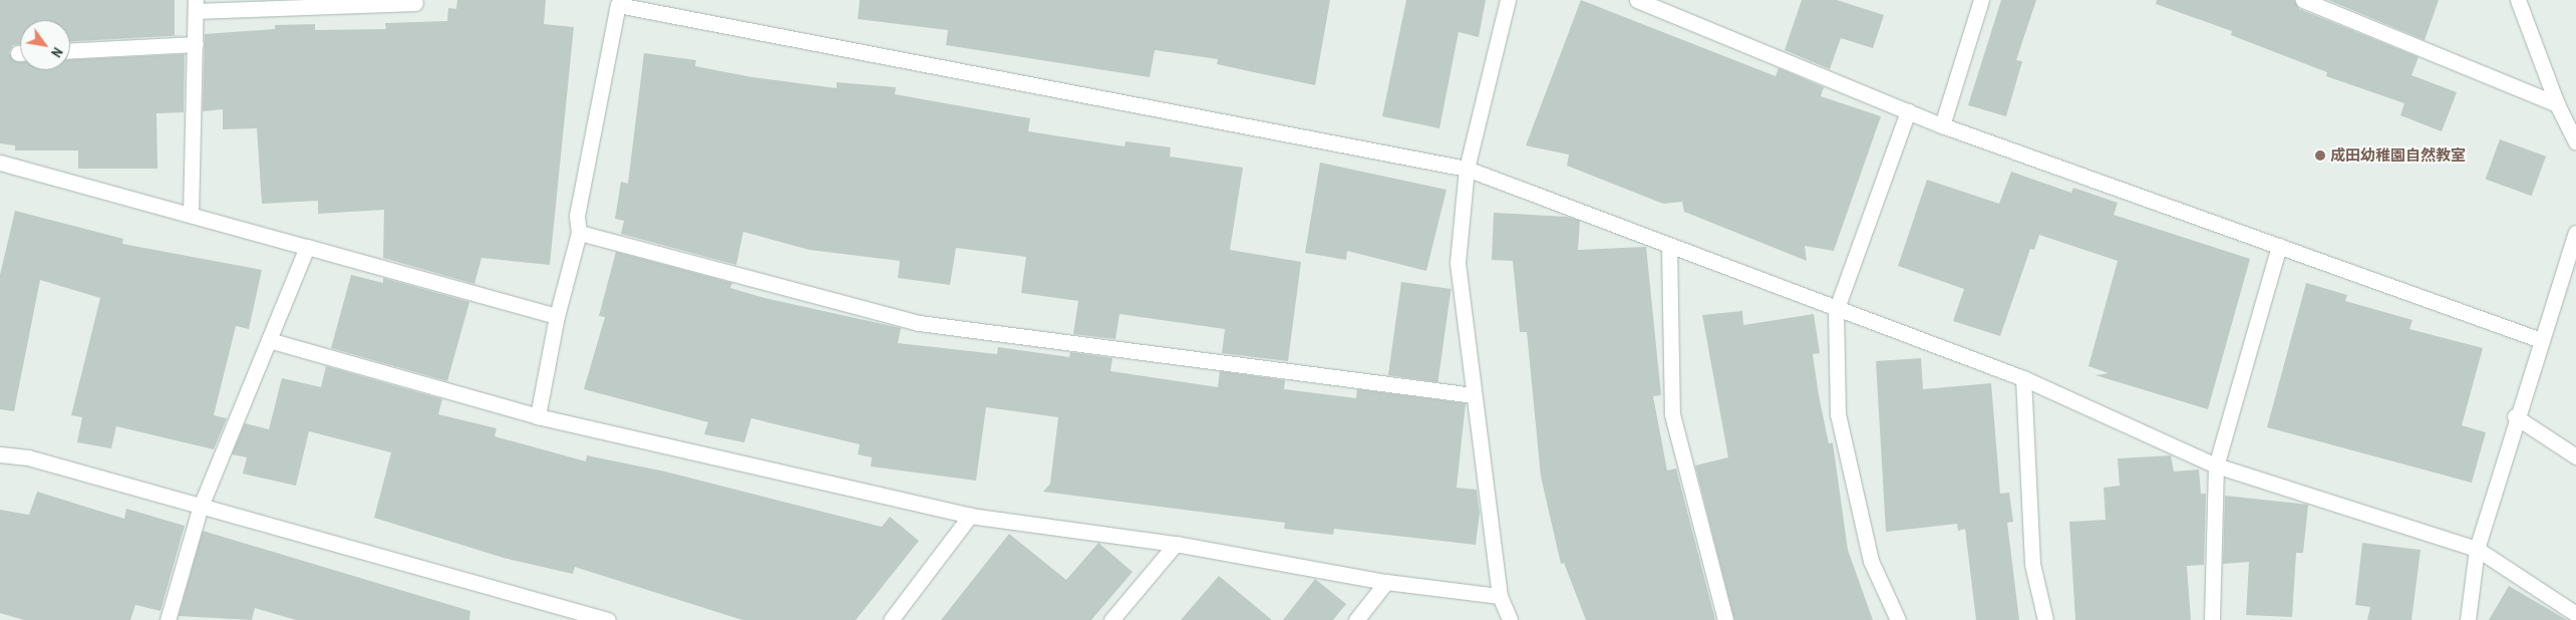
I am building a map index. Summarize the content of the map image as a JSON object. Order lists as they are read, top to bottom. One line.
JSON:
{"places":["成田幼稚園自然教室"],"north":"bottom right"}
